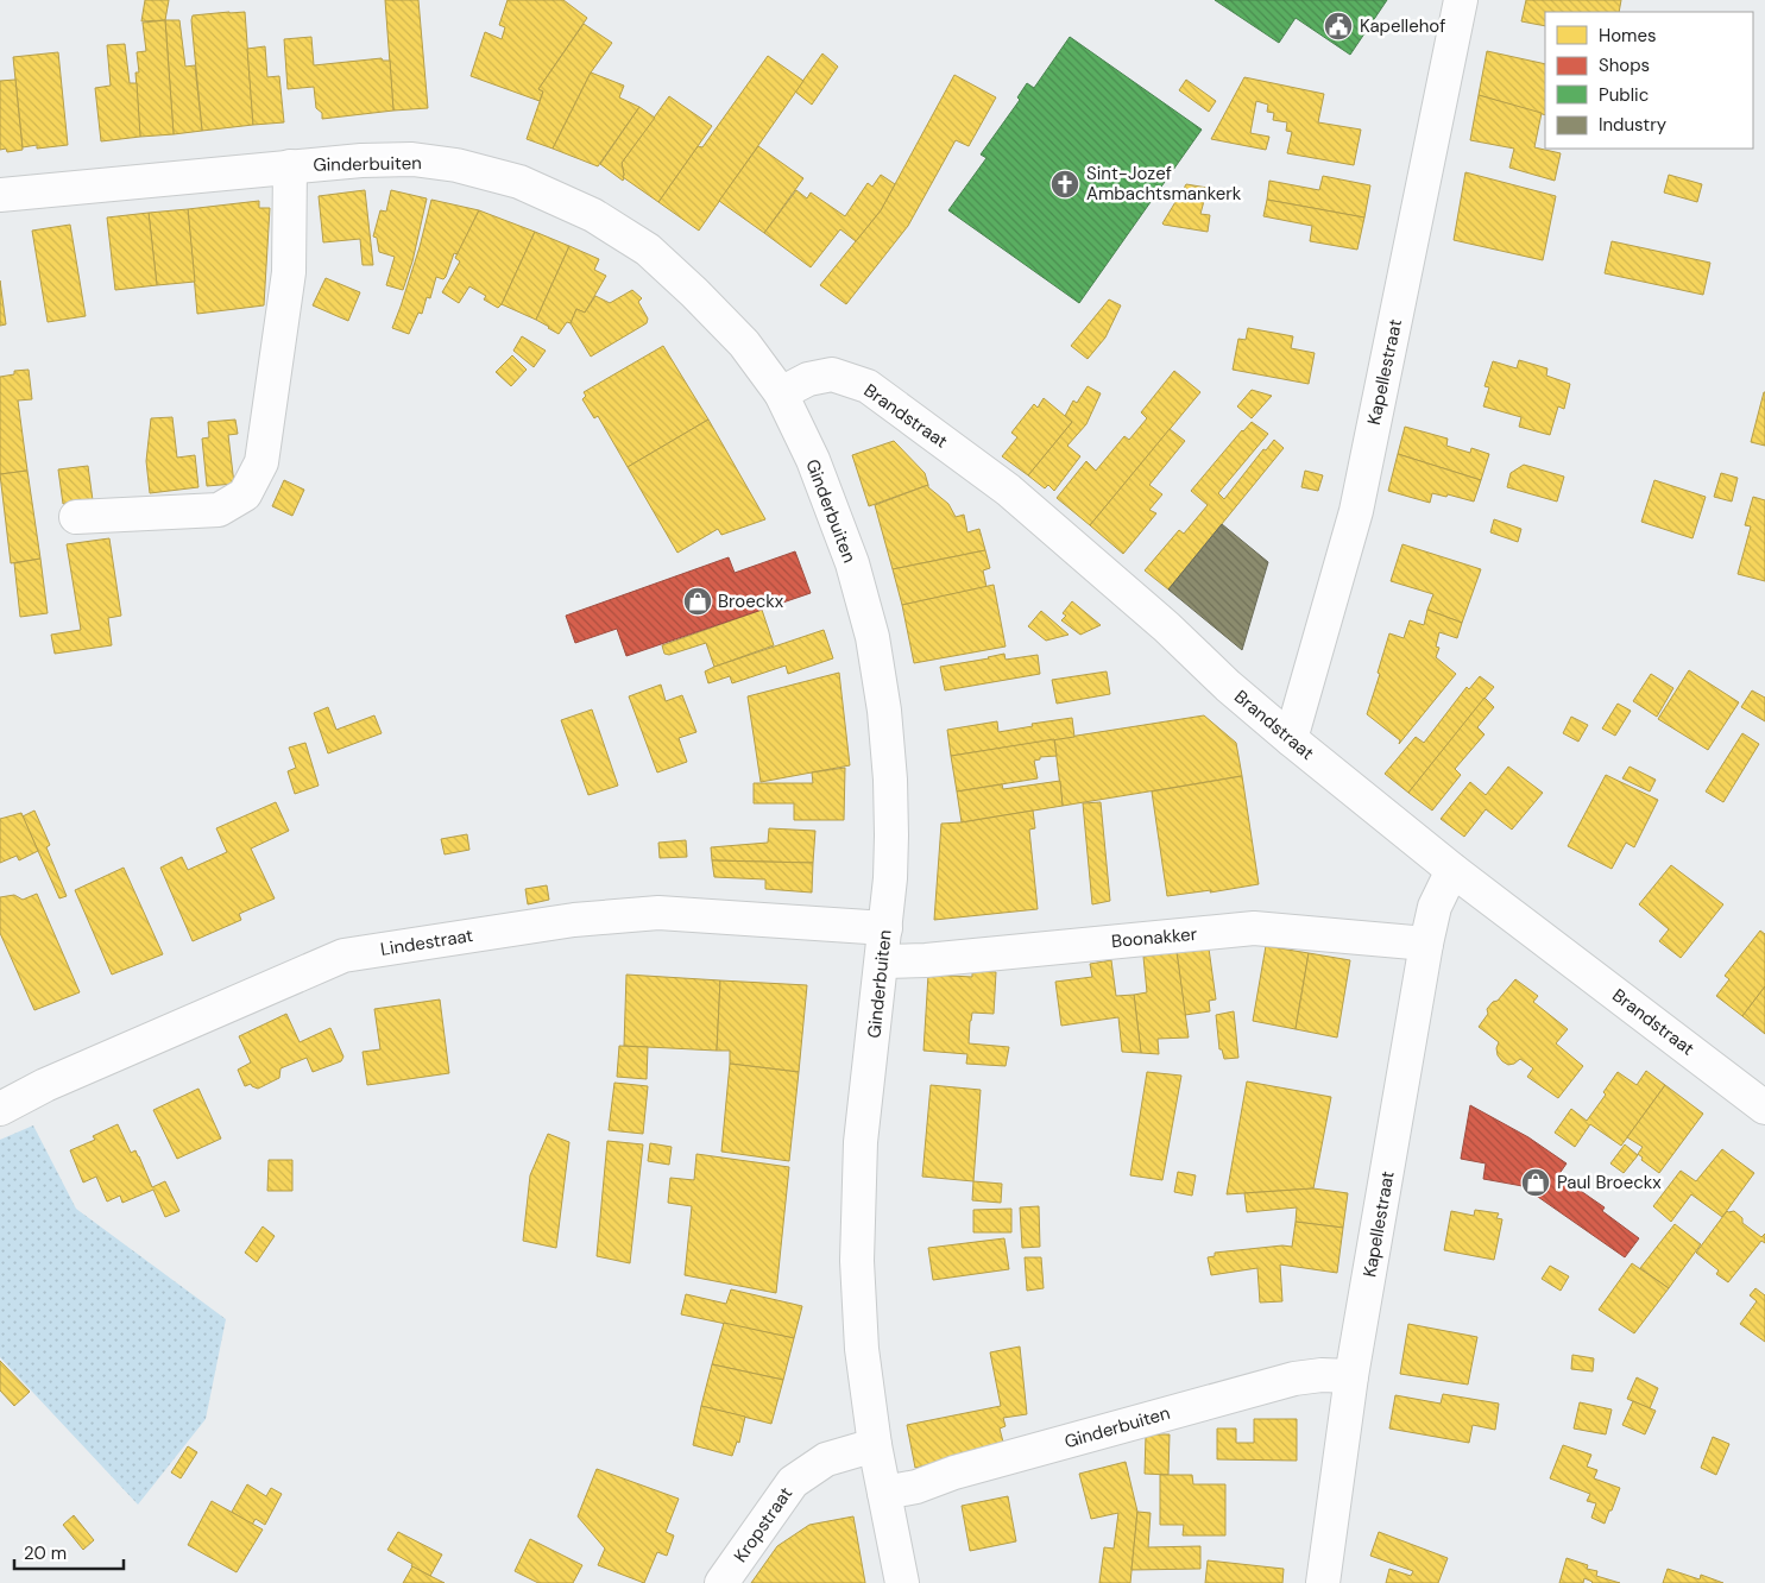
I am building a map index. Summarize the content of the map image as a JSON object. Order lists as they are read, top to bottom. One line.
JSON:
{"streets":{"street":["Ginderbuiten","Kapellestraat","Brandstraat","Boonakker","Lindestraat","Kropstraat"]},"crossings":[["Ginderbuiten","Kapellestraat"],["Ginderbuiten","Brandstraat"],["Ginderbuiten","Boonakker"],["Ginderbuiten","Lindestraat"],["Ginderbuiten","Kropstraat"],["Kapellestraat","Brandstraat"],["Kapellestraat","Boonakker"]],"places":{"public building":["Kapellehof"],"church":["Sint-Jozef Ambachtsmankerk"],"shop":["Broeckx","Paul Broeckx"]},"legend":["Homes","Shops","Public","Industry"],"scale_bar":"20 m"}
